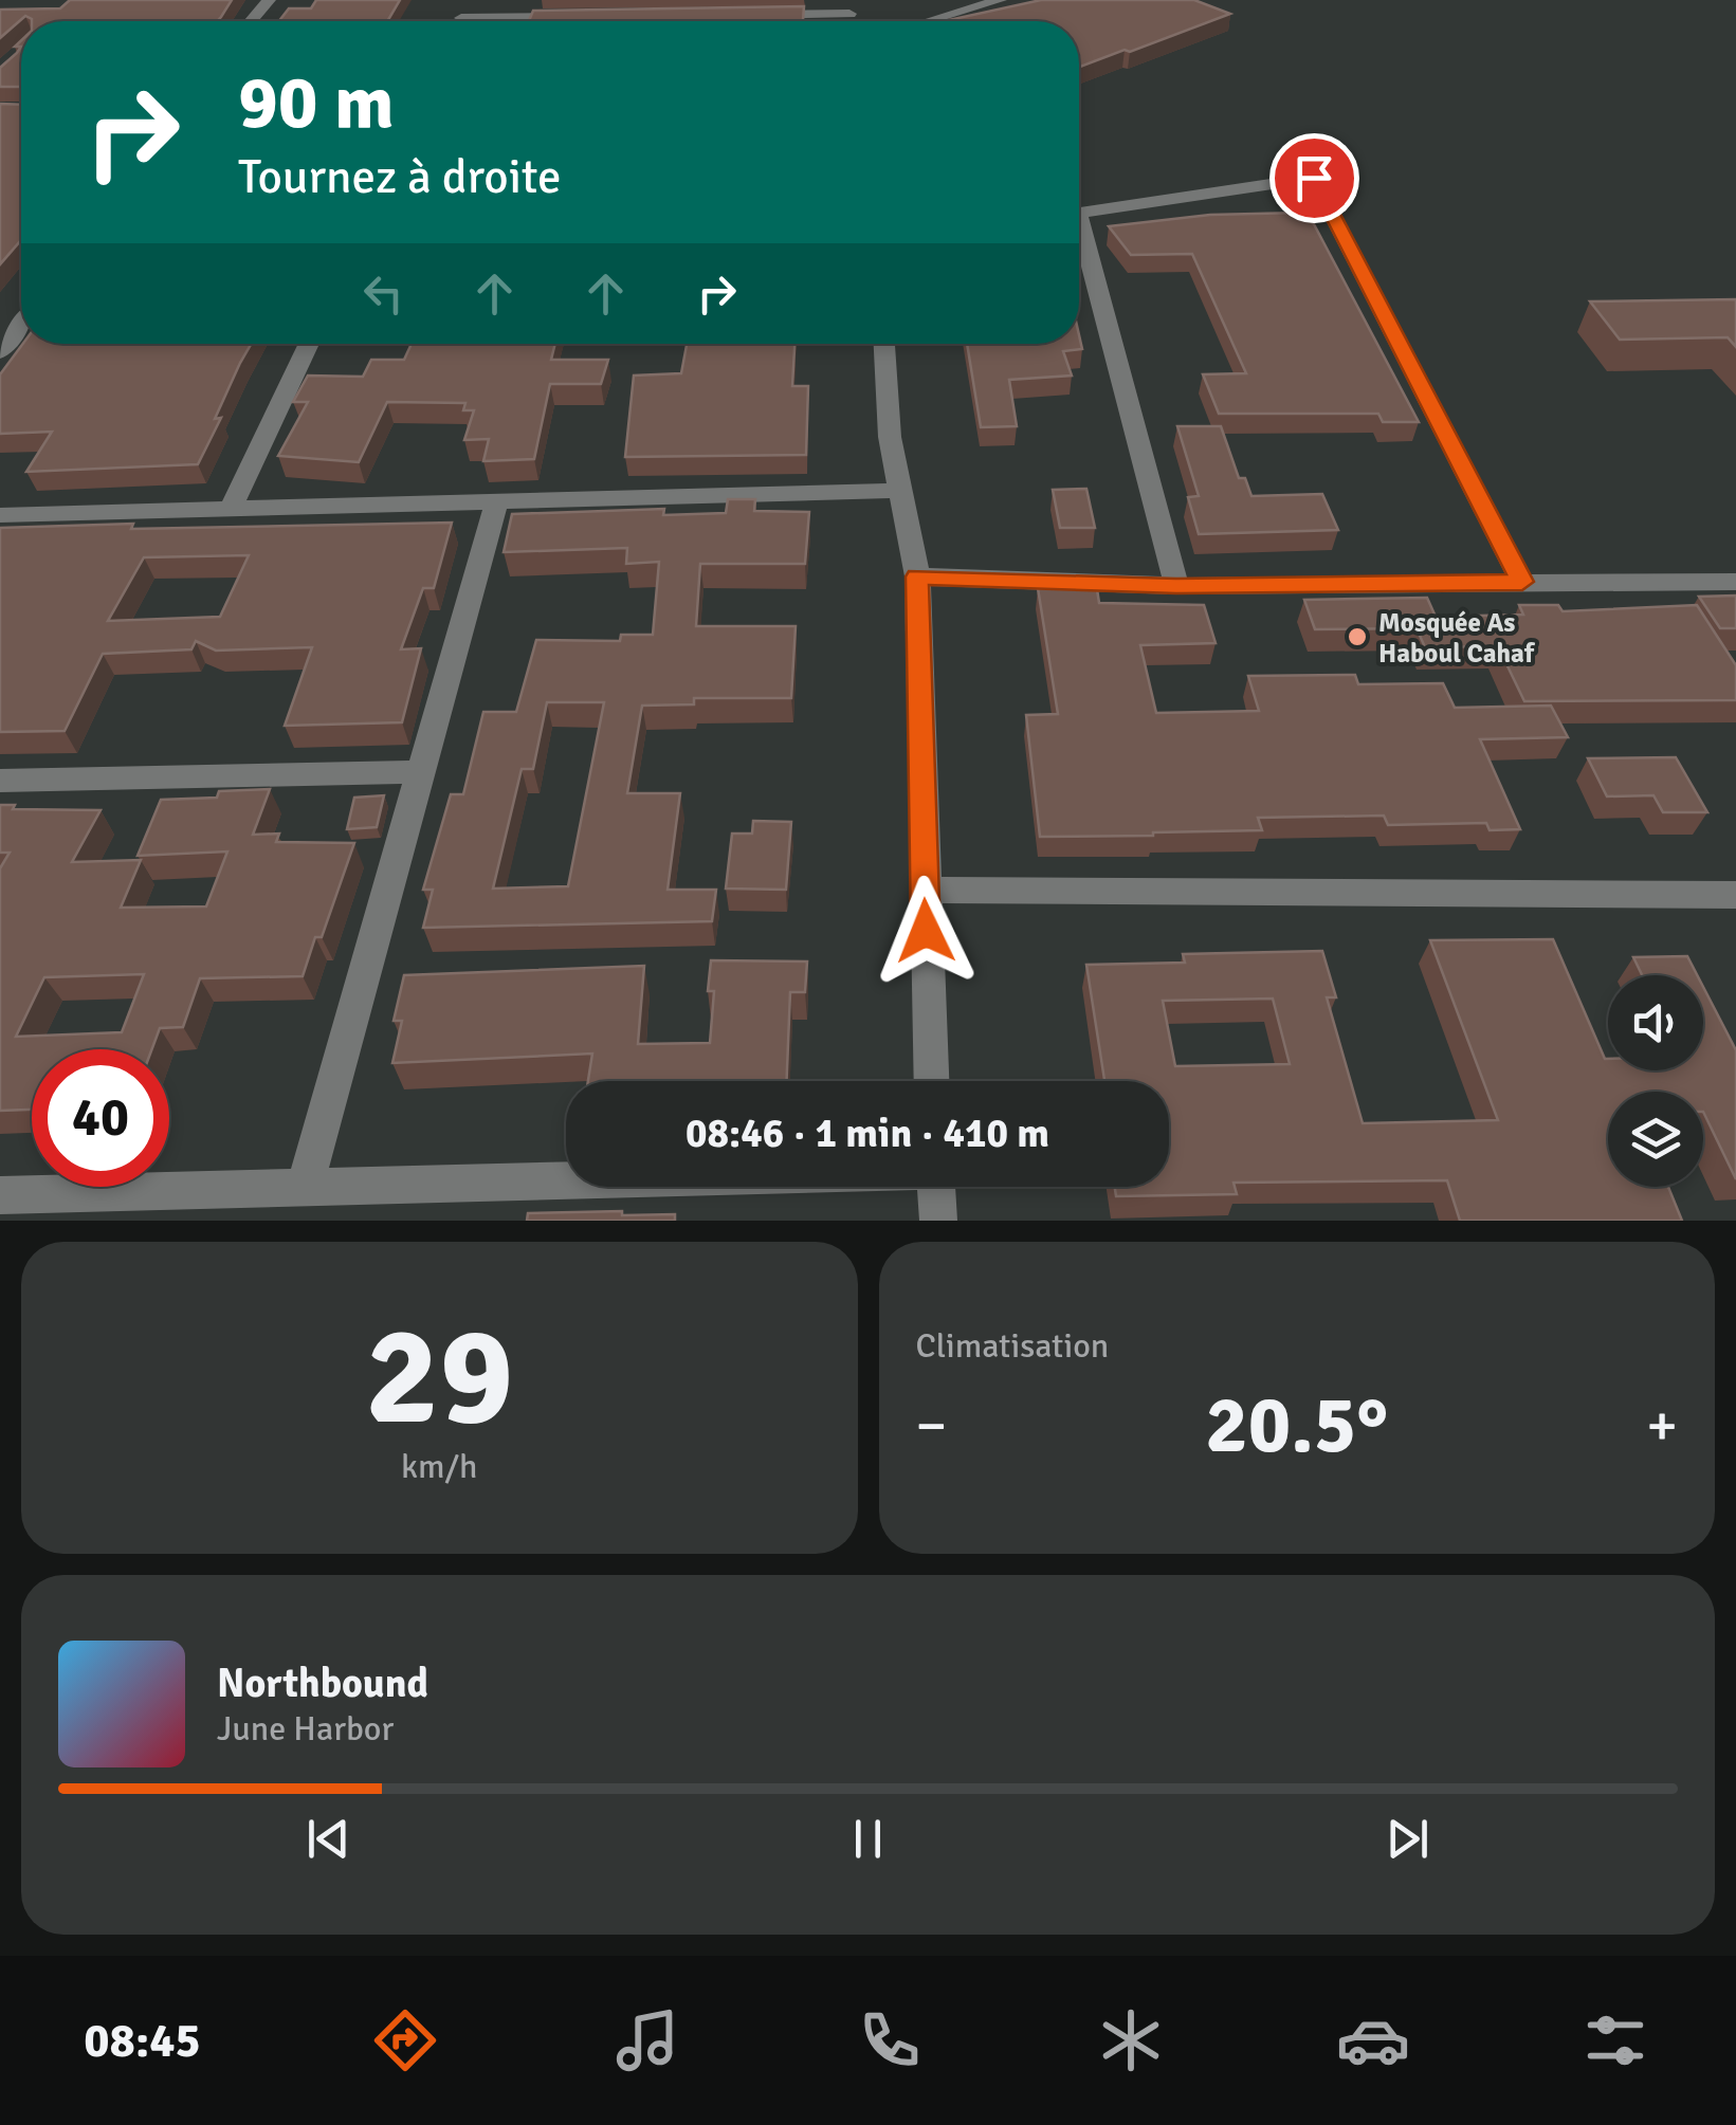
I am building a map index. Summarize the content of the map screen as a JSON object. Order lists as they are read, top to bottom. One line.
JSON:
{"places":["Mosquée As Haboul Cahaf"],"page":{"turn":["90 m","Tournez à droite"],"limit":"40","trip":"08:46 · 1 min · 410 m","tile":[["29","km/h"],"Climatisation"],"heat":["−","20.5°","+"],"song":["Northbound","June Harbor"],"tabs":"08:45"}}
